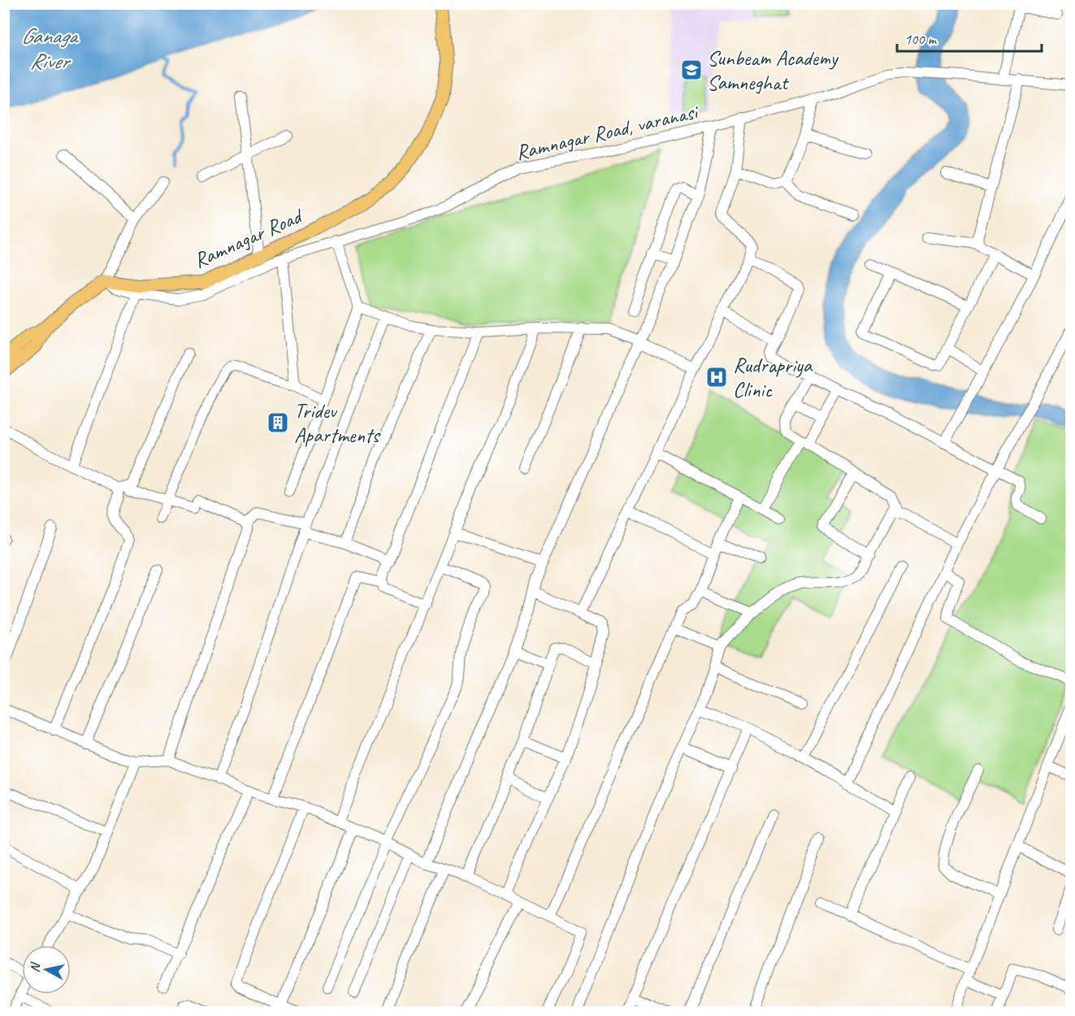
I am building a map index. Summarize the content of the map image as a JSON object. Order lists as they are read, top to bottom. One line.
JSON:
{"streets":{"main road":["Ramnagar Road"],"street":["Ramnagar Road, varanasi"]},"crossings":[["Ramnagar Road, varanasi","Ramnagar Road"]],"water":["Ganaga River"],"places":{"school or university":["Sunbeam Academy Samneghat"],"hospital":["Rudrapriya Clinic"],"building":["Tridev Apartments"]},"scale_bar":"100 m","north":"left"}
